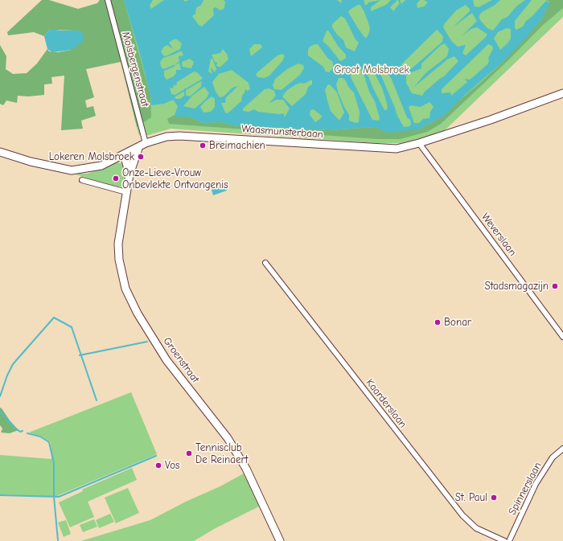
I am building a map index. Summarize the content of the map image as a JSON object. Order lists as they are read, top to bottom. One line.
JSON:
{"streets":{"street":["Molsbergenstraat","Waasmunsterbaan","Weverslaan","Groenstraat","Kaarderslaan","Spinnerslaan"]},"crossings":[["Molsbergenstraat","Waasmunsterbaan"],["Molsbergenstraat","Groenstraat"],["Waasmunsterbaan","Weverslaan"],["Waasmunsterbaan","Groenstraat"]],"parks":["Groot Molsbroek"],"places":["Breimachien","Lokeren Molsbroek","Onze-Lieve-Vrouw Onbevlekte Ontvangenis","Stadsmagazijn","Bonar","Tennisclub De Reinaert","Vos","St. Paul"]}
